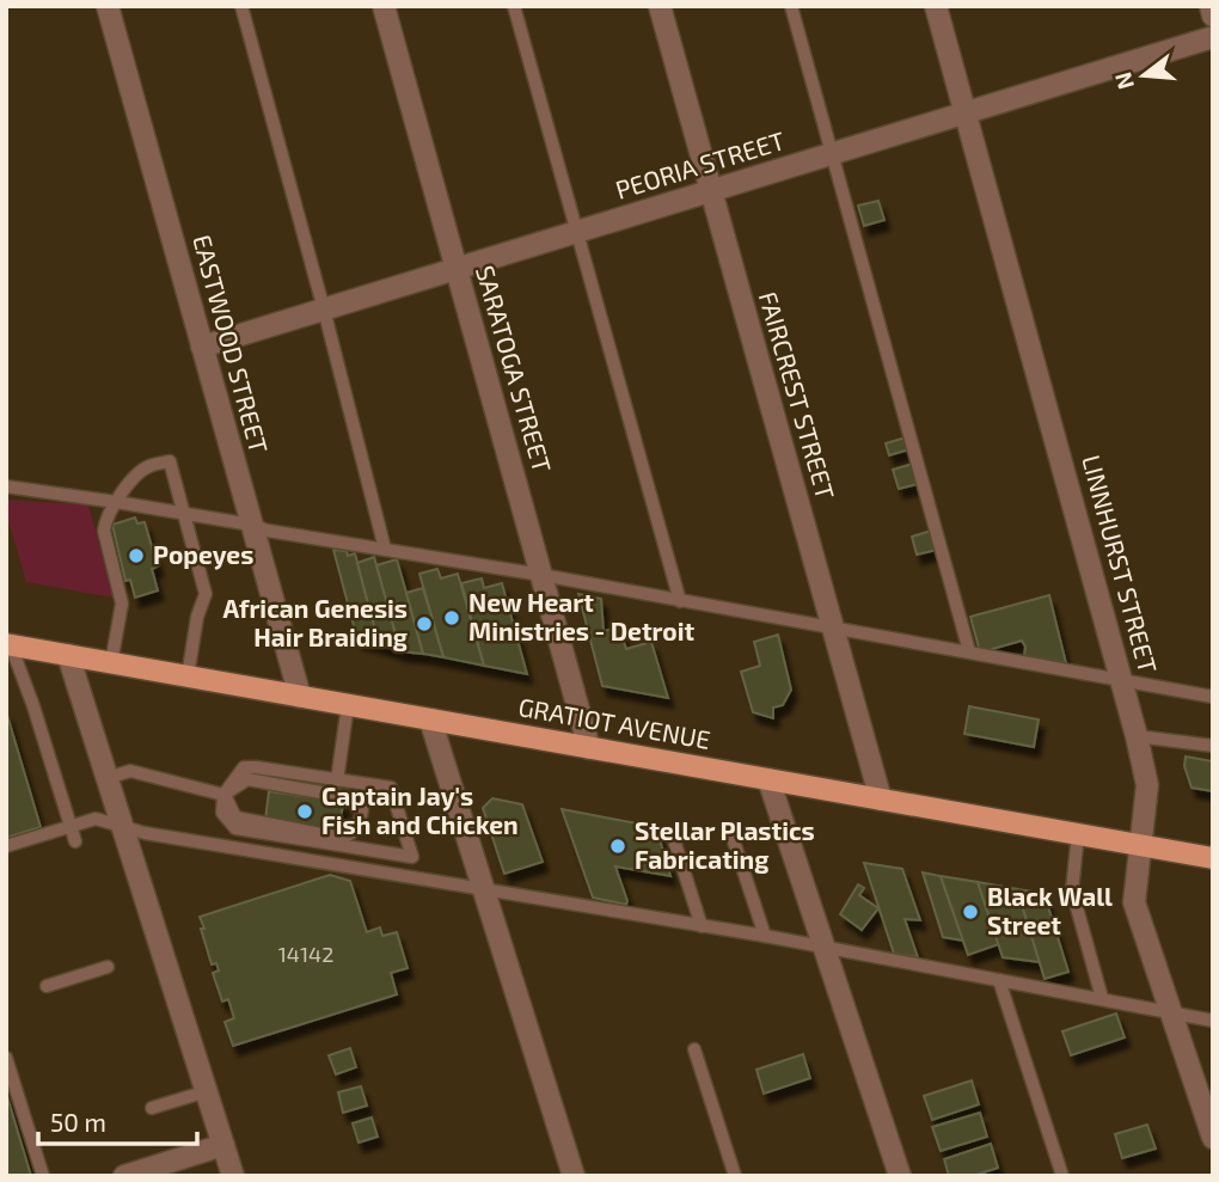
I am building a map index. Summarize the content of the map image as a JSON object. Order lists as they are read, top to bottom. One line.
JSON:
{"streets":{"main road":["GRATIOT AVENUE"],"street":["PEORIA STREET","EASTWOOD STREET","SARATOGA STREET","FAIRCREST STREET","LINNHURST STREET"]},"crossings":[["PEORIA STREET","EASTWOOD STREET"],["PEORIA STREET","SARATOGA STREET"],["PEORIA STREET","FAIRCREST STREET"],["PEORIA STREET","LINNHURST STREET"],["EASTWOOD STREET","GRATIOT AVENUE"],["SARATOGA STREET","GRATIOT AVENUE"],["FAIRCREST STREET","GRATIOT AVENUE"],["LINNHURST STREET","GRATIOT AVENUE"]],"places":["Popeyes","New Heart Ministries - Detroit","African Genesis Hair Braiding","Captain Jay's Fish and Chicken","Stellar Plastics Fabricating","Black Wall Street"],"house_numbers":["14142"],"scale_bar":"50 m","north":"left"}
